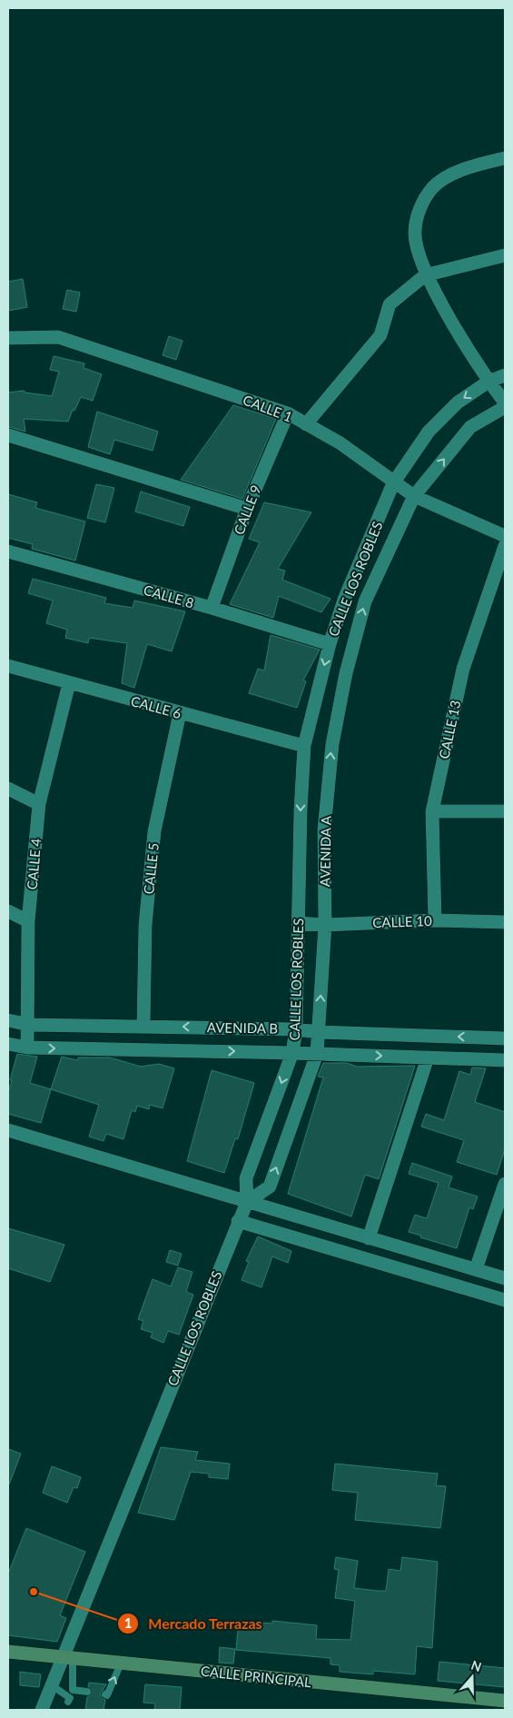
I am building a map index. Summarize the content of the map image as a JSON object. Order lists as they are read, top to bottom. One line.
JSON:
{"streets":{"street":["CALLE 1","CALLE 9","CALLE LOS ROBLES","CALLE 8","CALLE 6","CALLE 13","AVENIDA A","CALLE 4","CALLE 5","CALLE 10","AVENIDA B","CALLE PRINCIPAL"]},"crossings":[["CALLE 1","CALLE 9"],["CALLE 1","CALLE LOS ROBLES"],["CALLE 1","AVENIDA A"],["CALLE 9","CALLE 8"],["CALLE LOS ROBLES","CALLE 8"],["CALLE LOS ROBLES","CALLE 6"],["CALLE LOS ROBLES","AVENIDA A"],["CALLE LOS ROBLES","CALLE 10"],["CALLE LOS ROBLES","AVENIDA B"],["CALLE LOS ROBLES","CALLE PRINCIPAL"],["CALLE 6","CALLE 4"],["CALLE 6","CALLE 5"],["CALLE 13","CALLE 10"],["AVENIDA A","CALLE 10"],["AVENIDA A","AVENIDA B"],["CALLE 4","AVENIDA B"],["CALLE 5","AVENIDA B"]],"one_way":["AVENIDA A"],"places":["Mercado Terrazas"],"north":"top"}
